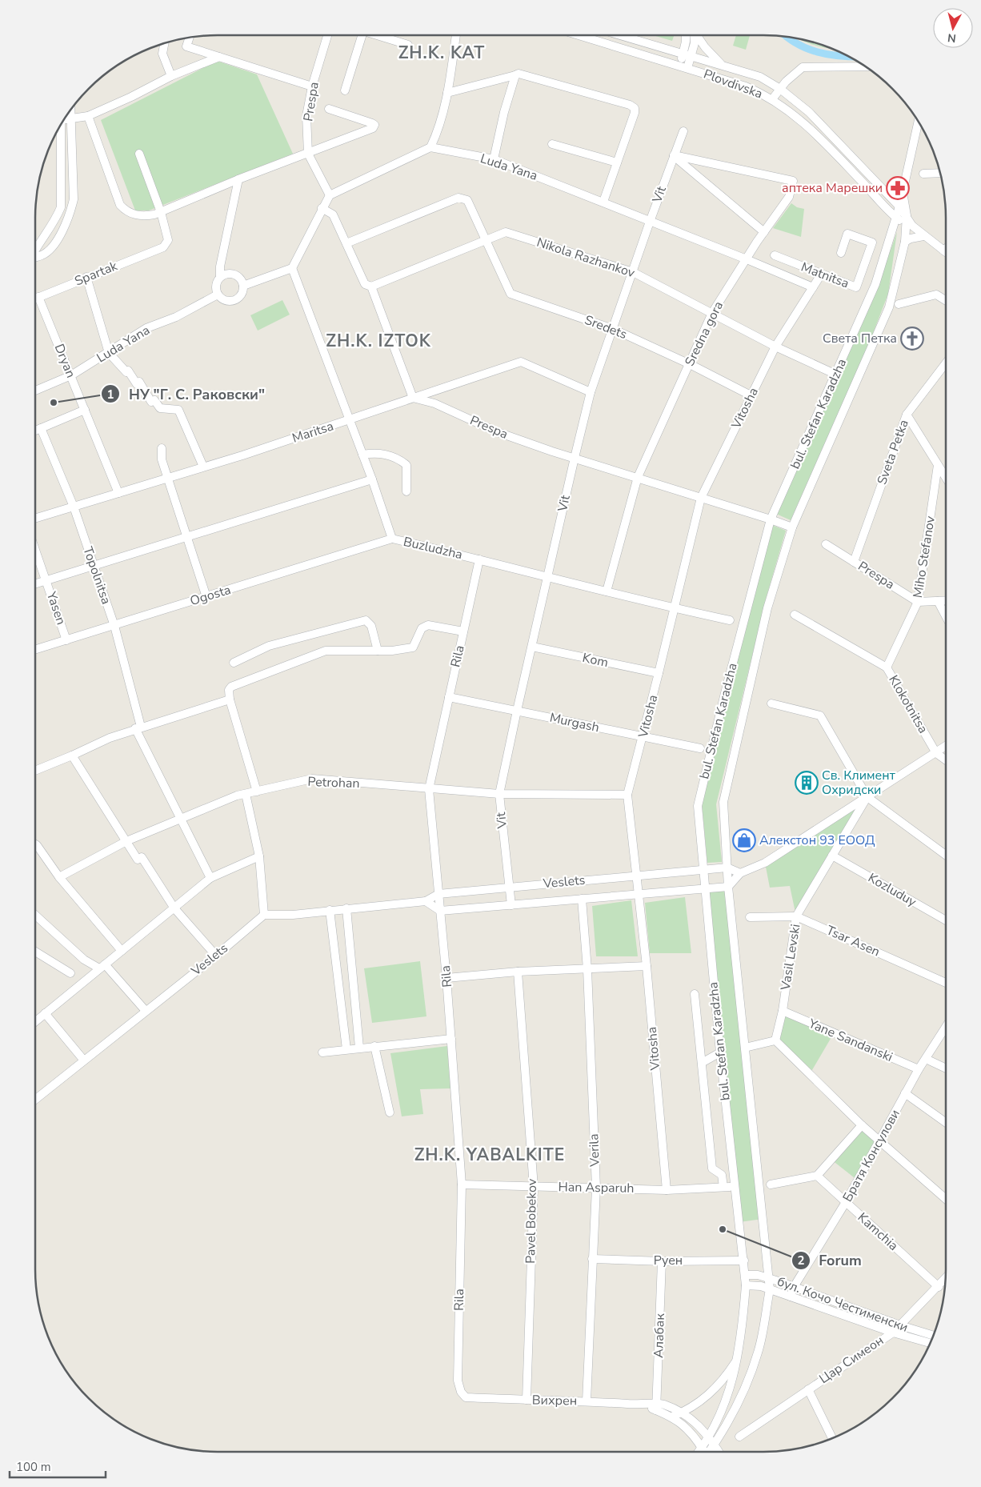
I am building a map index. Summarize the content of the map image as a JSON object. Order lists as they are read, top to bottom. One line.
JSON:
{"streets":{"street":["Plovdivska","Prespa","Luda Yana","Vit","Nikola Razhankov","Spartak","Matnitsa","Sredets","Sredna gora","Dryan","Vitosha","bul. Stefan Karadzha","Maritsa","Sveta Petka","Buzludzha","Miho Stefanov","Topolnitsa","Ogosta","Yasen","Rila","Kom","Klokotnitsa","Murgash","Petrohan","Veslets","Kozluduy","Tsar Asen","Vasil Levski","Yane Sandanski","Verila","Братя Консулови","Han Asparuh","Pavel Bobekov","Kamchia","Руен","бул. Кочо Честименски","Алабак","Цар Симеон","Вихрен"]},"crossings":[["Plovdivska","bul. Stefan Karadzha"],["Prespa","Vit"],["Prespa","Sredna gora"],["Prespa","Vitosha"],["Prespa","bul. Stefan Karadzha"],["Prespa","Maritsa"],["Prespa","Sveta Petka"],["Prespa","Miho Stefanov"],["Luda Yana","Vit"],["Luda Yana","Sredna gora"],["Luda Yana","Dryan"],["Luda Yana","Vitosha"],["Vit","Nikola Razhankov"],["Vit","Sredets"],["Vit","Sredna gora"],["Vit","Maritsa"],["Vit","Buzludzha"],["Vit","Kom"],["Vit","Murgash"],["Vit","Petrohan"],["Vit","Veslets"],["Nikola Razhankov","Sredets"],["Nikola Razhankov","Sredna gora"],["Nikola Razhankov","Vitosha"],["Nikola Razhankov","bul. Stefan Karadzha"],["Spartak","Dryan"],["Matnitsa","Vitosha"],["Sredets","Sredna gora"],["Sredets","Vitosha"],["Sredna gora","Buzludzha"],["Dryan","Maritsa"],["Vitosha","Buzludzha"],["Vitosha","Kom"],["Vitosha","Murgash"],["Vitosha","Petrohan"],["Vitosha","Veslets"],["Vitosha","Han Asparuh"],["bul. Stefan Karadzha","Veslets"],["bul. Stefan Karadzha","Руен"],["bul. Stefan Karadzha","бул. Кочо Честименски"],["Maritsa","Buzludzha"],["Maritsa","Topolnitsa"],["Buzludzha","Ogosta"],["Buzludzha","Rila"],["Miho Stefanov","Klokotnitsa"],["Topolnitsa","Ogosta"],["Topolnitsa","Petrohan"],["Ogosta","Yasen"],["Rila","Murgash"],["Rila","Petrohan"],["Rila","Veslets"],["Rila","Han Asparuh"],["Rila","Вихрен"],["Klokotnitsa","Vasil Levski"],["Veslets","Verila"],["Kozluduy","Vasil Levski"],["Tsar Asen","Vasil Levski"],["Vasil Levski","Yane Sandanski"],["Yane Sandanski","Братя Консулови"],["Verila","Han Asparuh"],["Verila","Руен"],["Verila","Вихрен"],["Братя Консулови","Kamchia"],["Братя Консулови","бул. Кочо Честименски"],["Han Asparuh","Pavel Bobekov"],["Pavel Bobekov","Вихрен"],["Kamchia","Цар Симеон"],["Руен","Алабак"],["бул. Кочо Честименски","Цар Симеон"],["Алабак","Вихрен"]],"districts":["ZH.K. KAT","ZH.K. IZTOK","ZH.K. YABALKITE"],"places":{"pharmacy":["аптека Марешки"],"church":["Света Петка"],"other":["НУ \"Г. С. Раковски\"","Forum"],"building":["Св. Климент Охридски"],"shop":["Алекстон 93 ЕООД"]},"scale_bar":"100 m","north":"bottom"}
